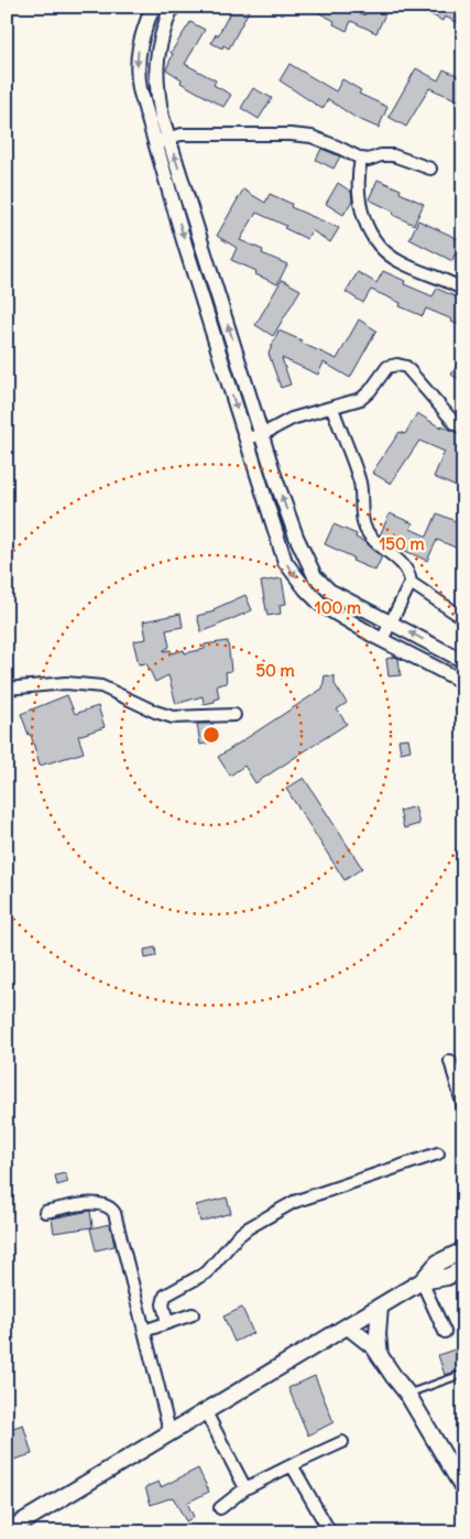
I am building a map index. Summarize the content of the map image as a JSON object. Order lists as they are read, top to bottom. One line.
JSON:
{"rings":["150 m","100 m","50 m"]}
